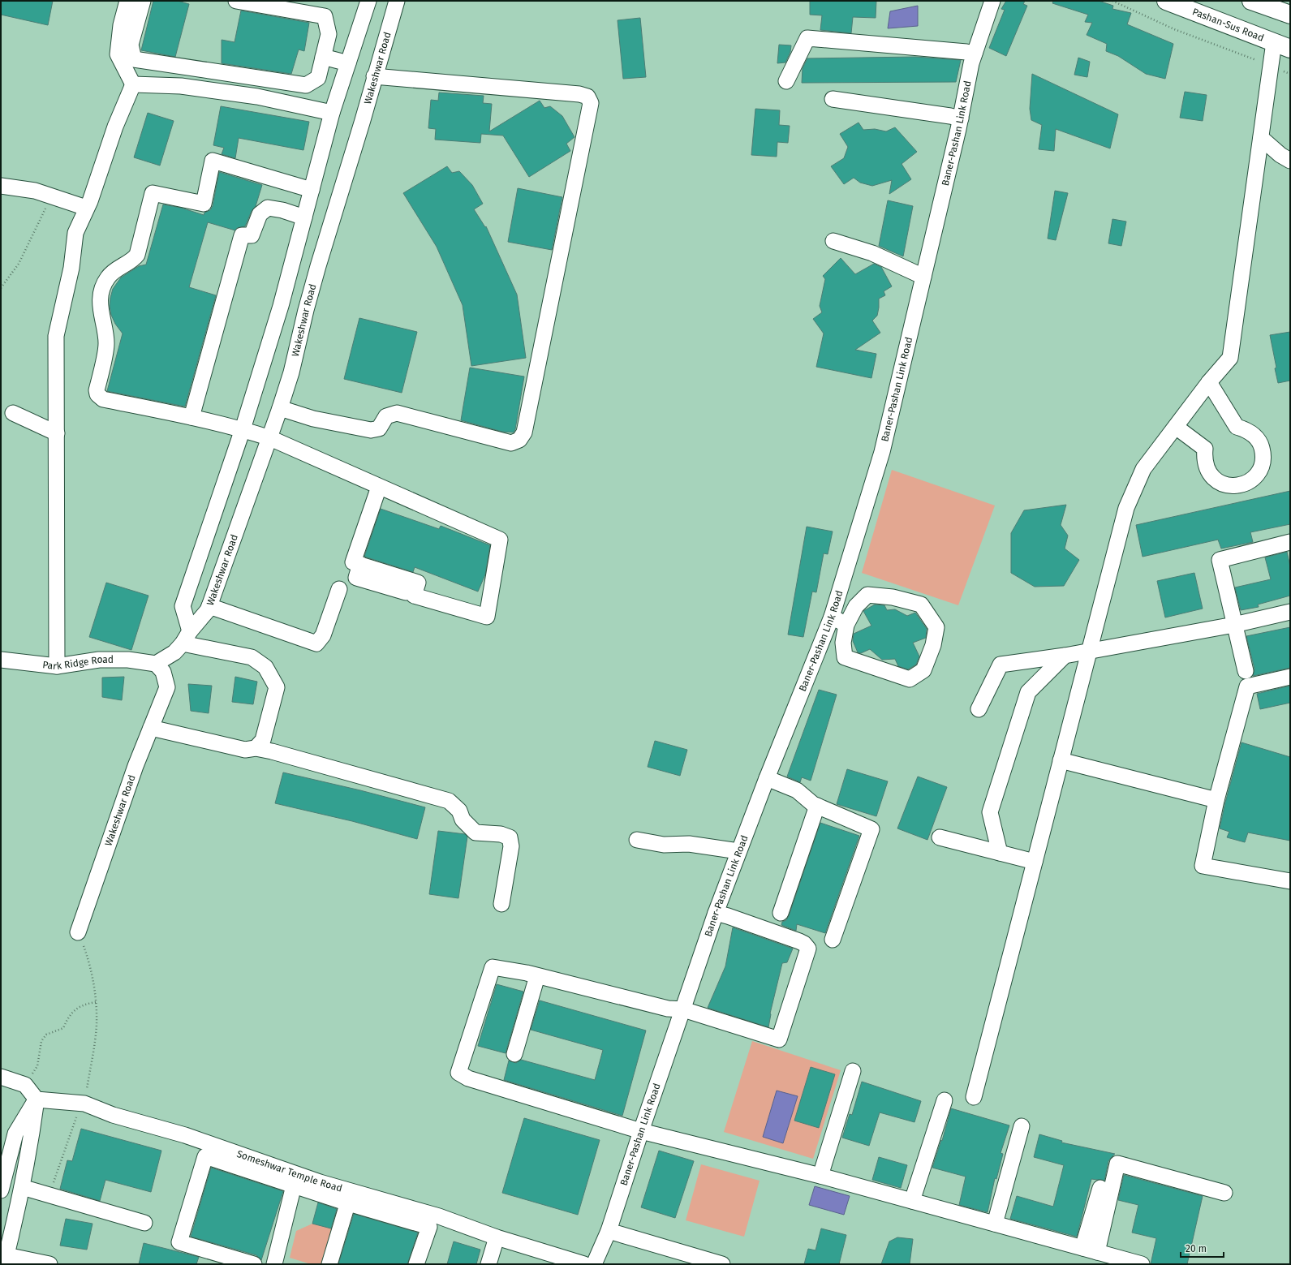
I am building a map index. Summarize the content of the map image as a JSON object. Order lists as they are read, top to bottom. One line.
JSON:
{"streets":{"main road":["Pashan-Sus Road"],"street":["Wakeshwar Road","Baner-Pashan Link Road","Park Ridge Road","Someshwar Temple Road"]},"crossings":[["Wakeshwar Road","Park Ridge Road"]],"scale_bar":"20 m"}
